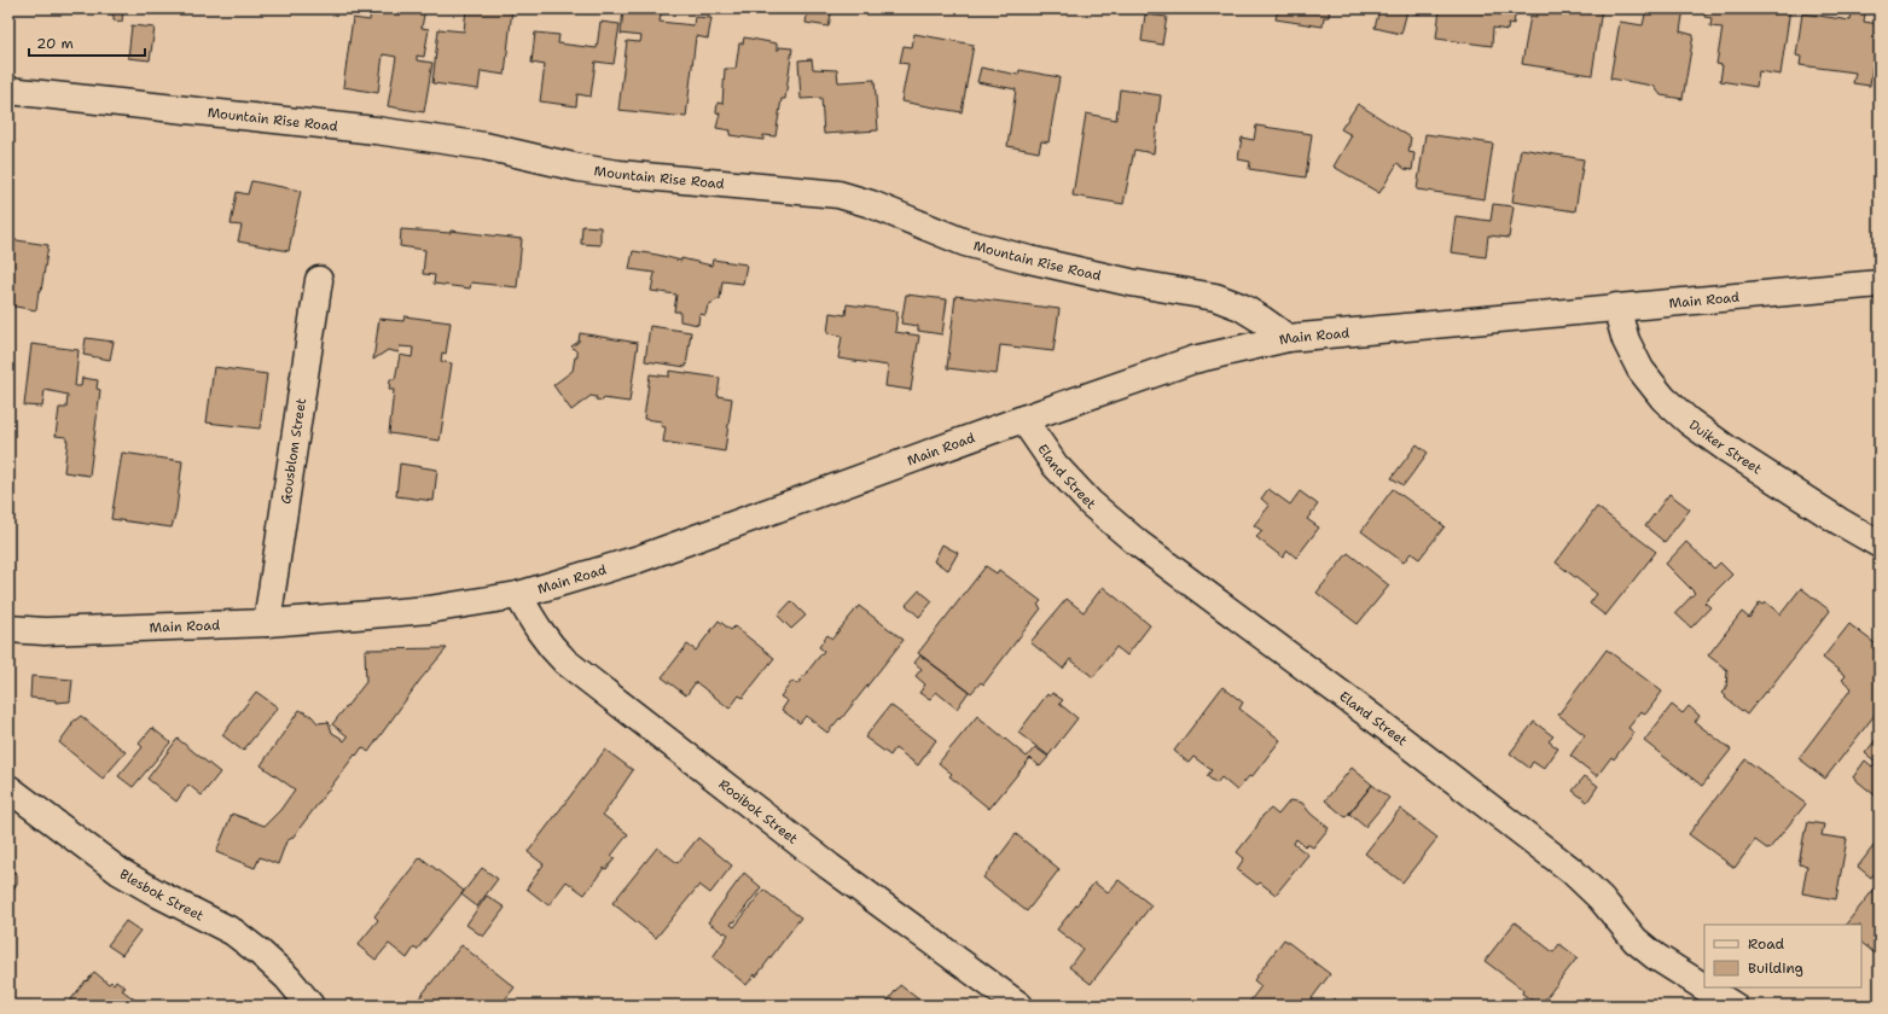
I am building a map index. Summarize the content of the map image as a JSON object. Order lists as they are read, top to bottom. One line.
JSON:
{"streets":{"street":["Mountain Rise Road","Main Road","Duiker Street","Gousblom Street","Eland Street","Rooibok Street","Blesbok Street"]},"crossings":[["Mountain Rise Road","Main Road"],["Main Road","Duiker Street"],["Main Road","Gousblom Street"],["Main Road","Eland Street"],["Main Road","Rooibok Street"]],"legend":["Road","Building"],"scale_bar":"20 m"}
